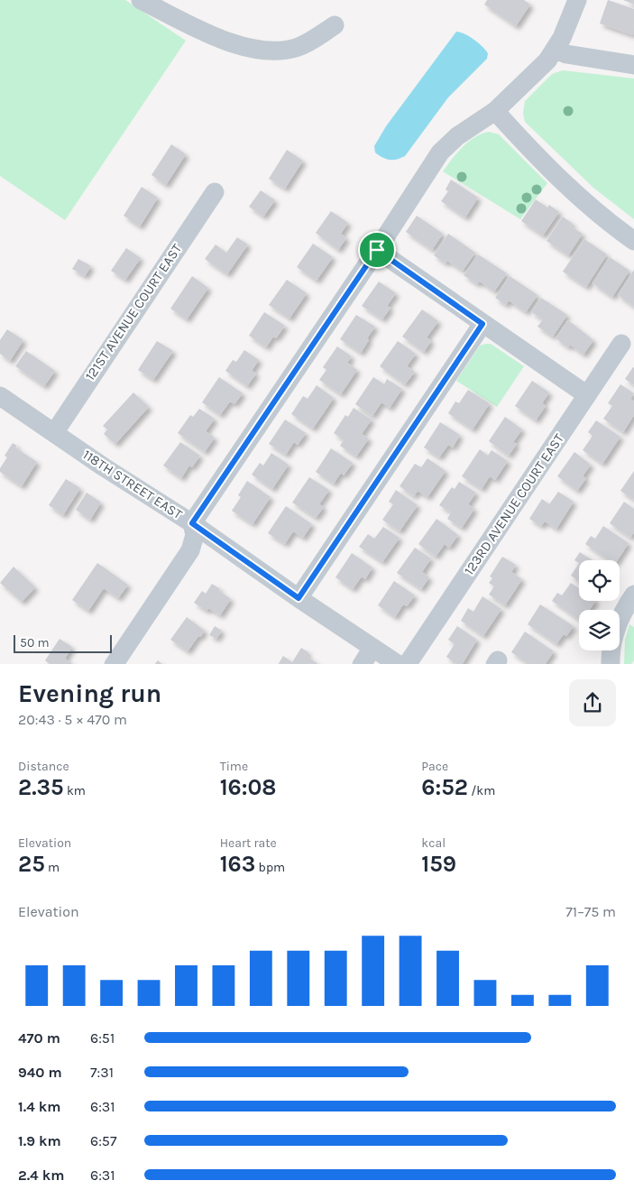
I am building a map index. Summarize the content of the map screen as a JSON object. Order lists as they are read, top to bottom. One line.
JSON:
{"streets":{"street":["121ST AVENUE COURT EAST","118TH STREET EAST","123RD AVENUE COURT EAST"]},"crossings":[["121ST AVENUE COURT EAST","118TH STREET EAST"]],"scale_bar":"50 m","page":{"scale":"50 m","heading":["Evening run","20:43 · 5 × 470 m"],"stats":[["Distance","2.35 km"],["Time","16:08"],["Pace","6:52 /km"],["Elevation","25 m"],["Heart rate","163 bpm"],["kcal","159"]],"chart":["Elevation","71–75 m"],"list":[{"name":"470 m","note":"6:51"},{"name":"940 m","note":"7:31"},{"name":"1.4 km","note":"6:31"},{"name":"1.9 km","note":"6:57"},{"name":"2.4 km","note":"6:31"}]}}
